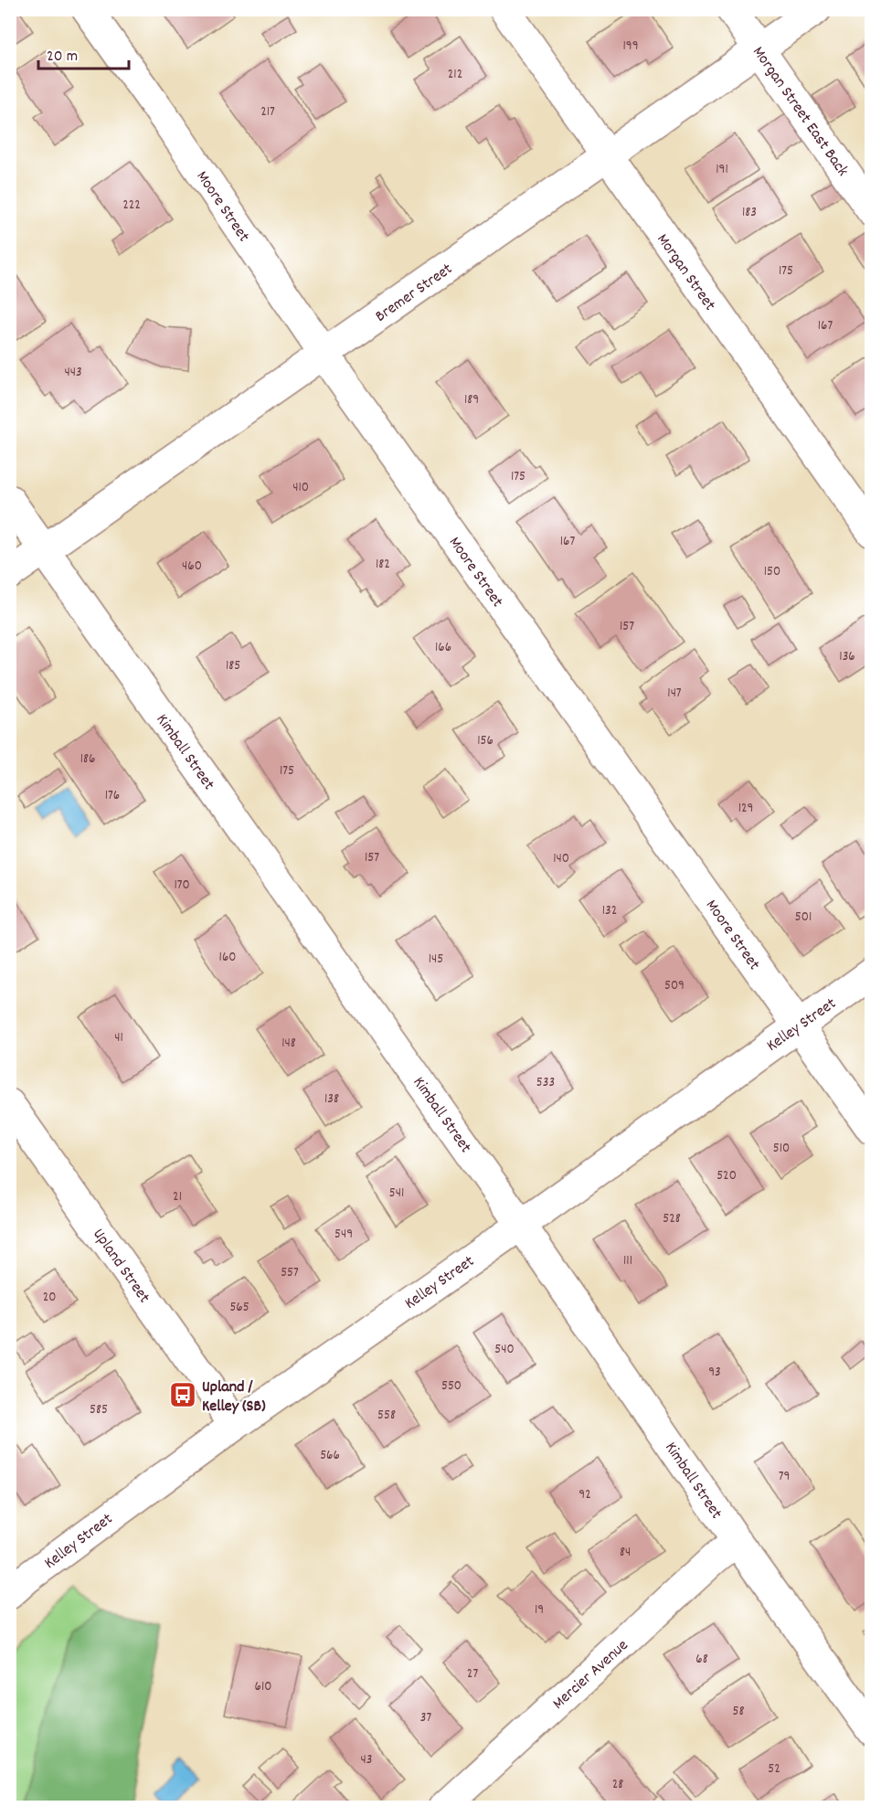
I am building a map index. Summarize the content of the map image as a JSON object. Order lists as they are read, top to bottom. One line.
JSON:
{"streets":{"street":["Morgan Street East Back","Moore Street","Morgan Street","Bremer Street","Kimball Street","Kelley Street","Upland Street","Mercier Avenue"]},"crossings":[["Morgan Street East Back","Bremer Street"],["Moore Street","Bremer Street"],["Moore Street","Kelley Street"],["Morgan Street","Bremer Street"],["Bremer Street","Kimball Street"],["Kimball Street","Kelley Street"],["Kimball Street","Mercier Avenue"],["Kelley Street","Upland Street"]],"places":{"bus stop":["Upland / Kelley (SB)"]},"house_numbers":["199","212","217","191","222","183","175","167","443","189","175","410","167","182","460","150","157","166","136","185","147","156","186","175","176","129","157","140","170","132","501","160","145","509","41","148","533","138","510","520","541","21","528","549","111","557","20","565","540","93","550","585","558","566","79","92","84","19","68","27","610","58","37","43","52","28"],"scale_bar":"20 m"}
